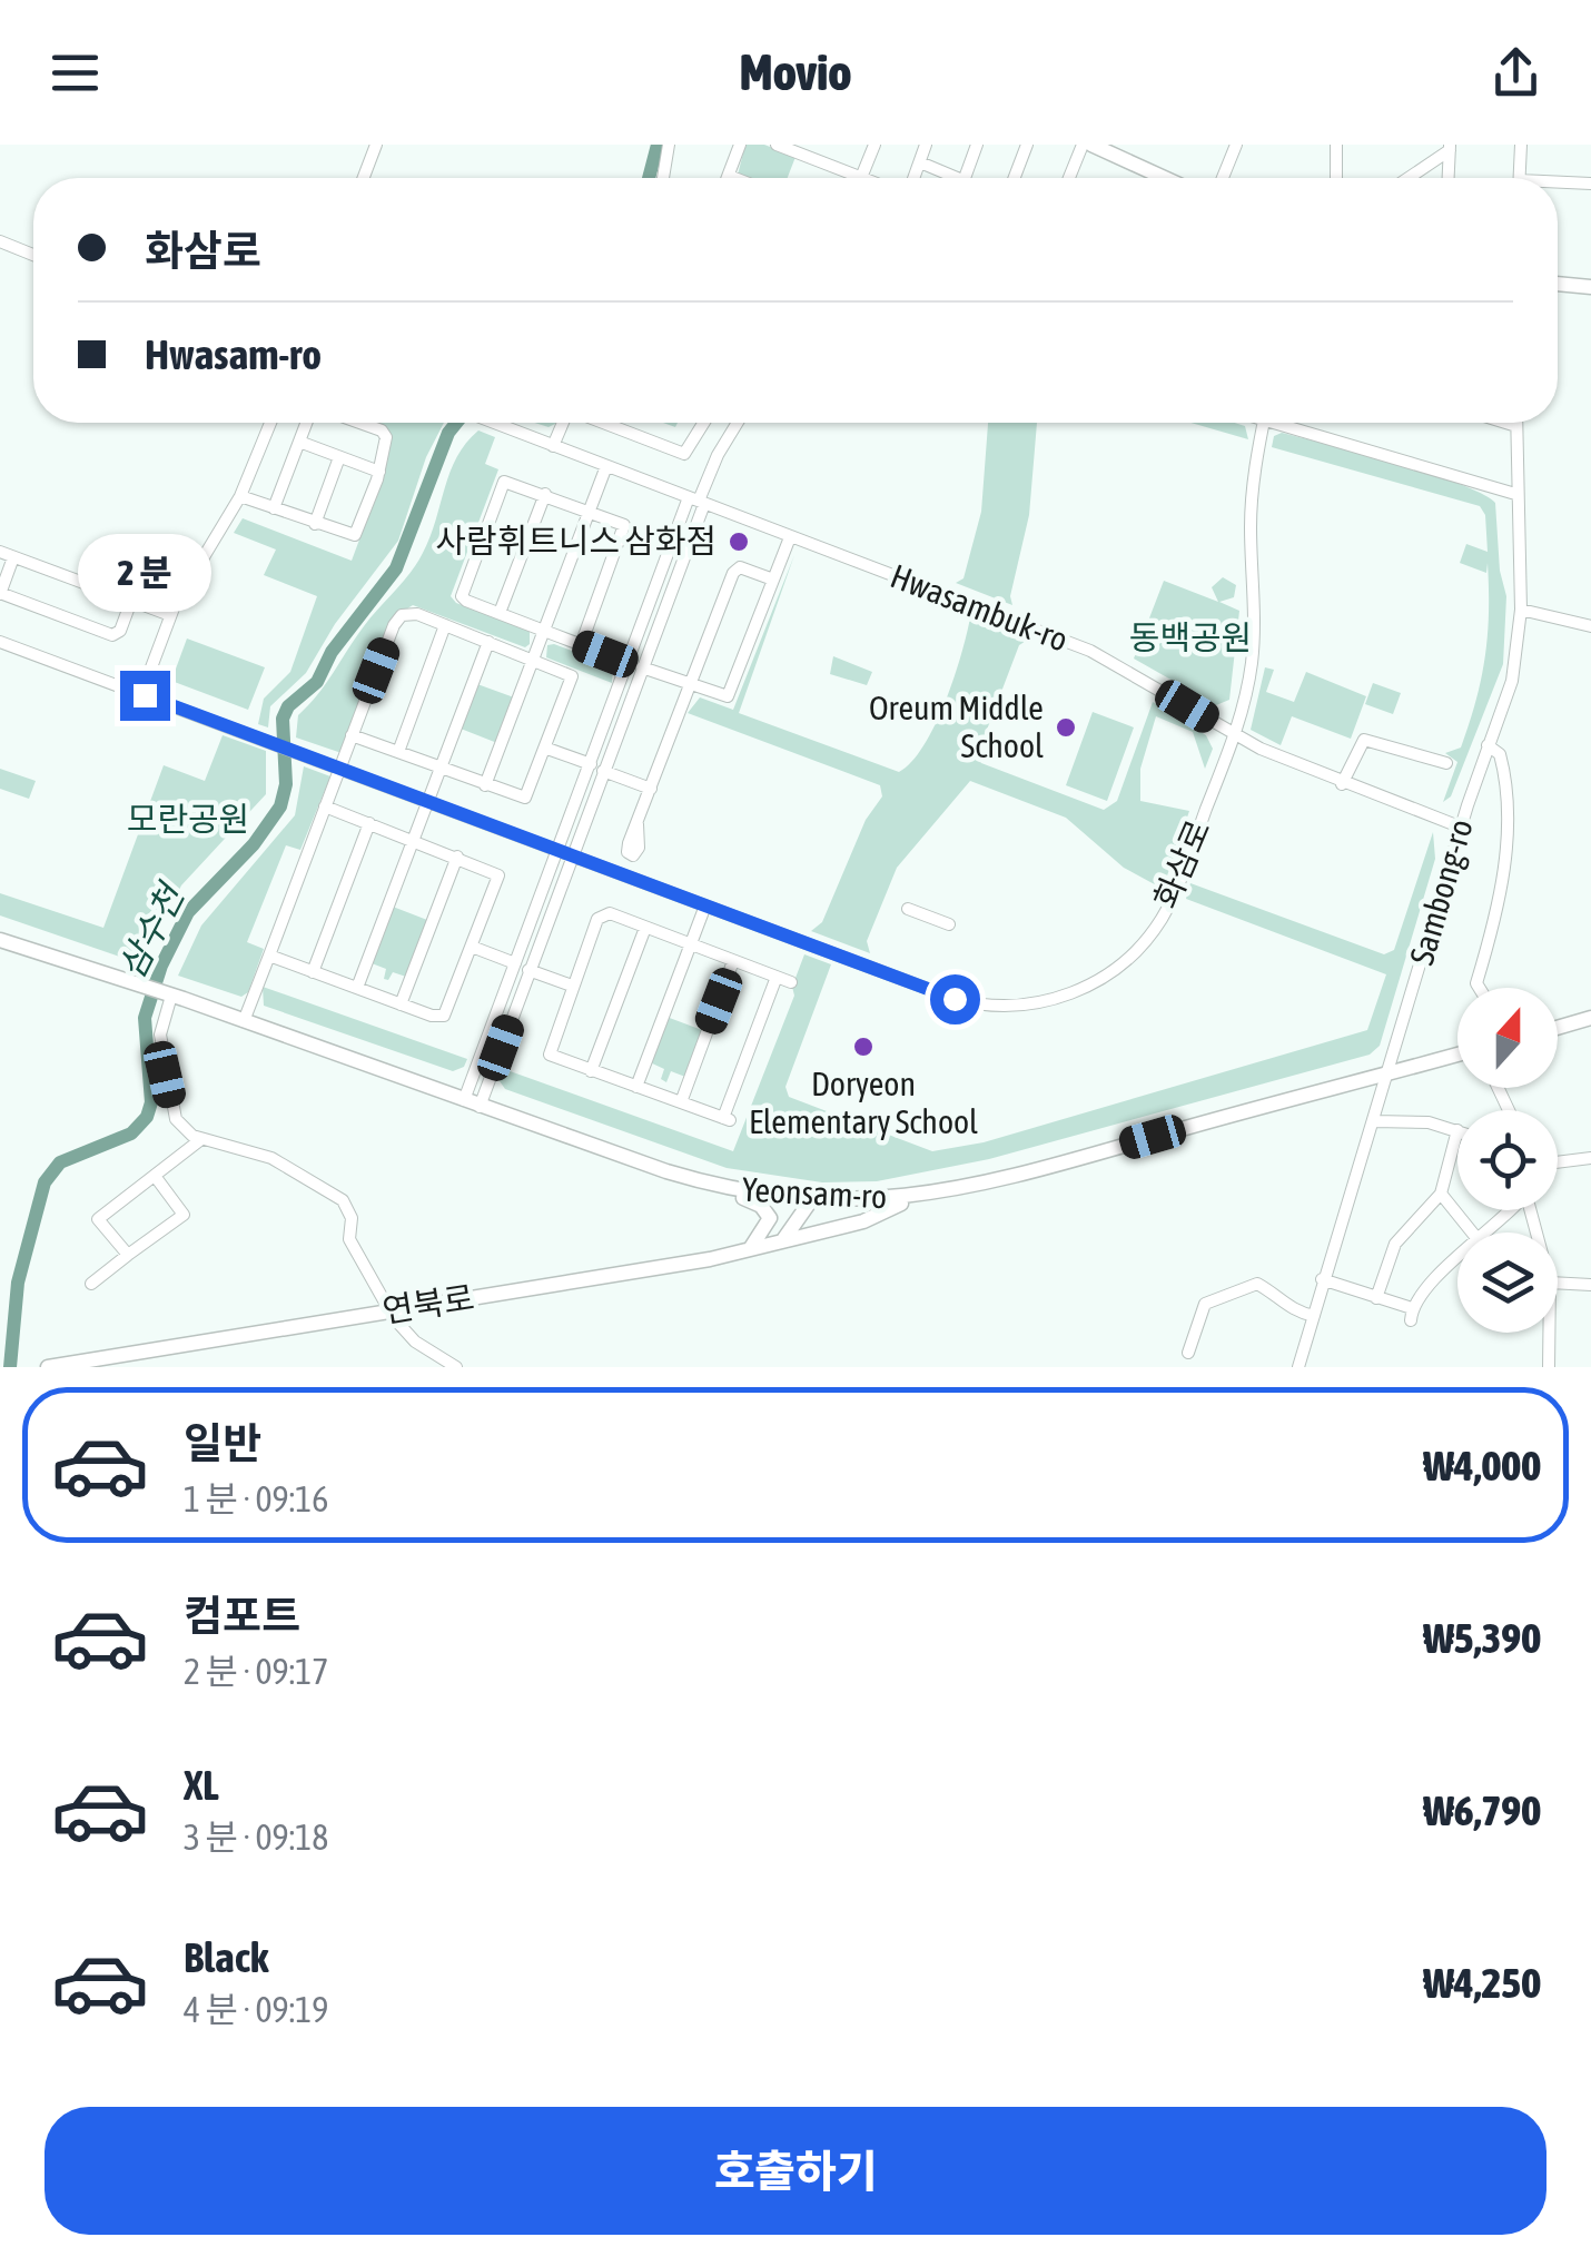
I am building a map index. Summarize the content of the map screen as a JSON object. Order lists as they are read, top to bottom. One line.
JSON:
{"streets":{"main road":["Yeonsam-ro","연북로"],"street":["Hwasambuk-ro","화삼로","Sambong-ro"]},"crossings":[["Hwasambuk-ro","화삼로"],["Hwasambuk-ro","Sambong-ro"],["Sambong-ro","Yeonsam-ro"],["Yeonsam-ro","연북로"]],"water":["삼수천"],"parks":["동백공원","모란공원"],"places":["사람휘트니스 삼화점","Oreum Middle School","Doryeon Elementary School"],"north":"top","page":{"header":"Movio","banner":["화삼로","Hwasam-ro"],"bubble":"2 분","list":[{"name":"일반","note":"1 분 · 09:16","value":"₩4,000"},{"name":"컴포트","note":"2 분 · 09:17","value":"₩5,390"},{"name":"XL","note":"3 분 · 09:18","value":"₩6,790"},{"name":"Black","note":"4 분 · 09:19","value":"₩4,250"}],"buttons":"호출하기"}}
